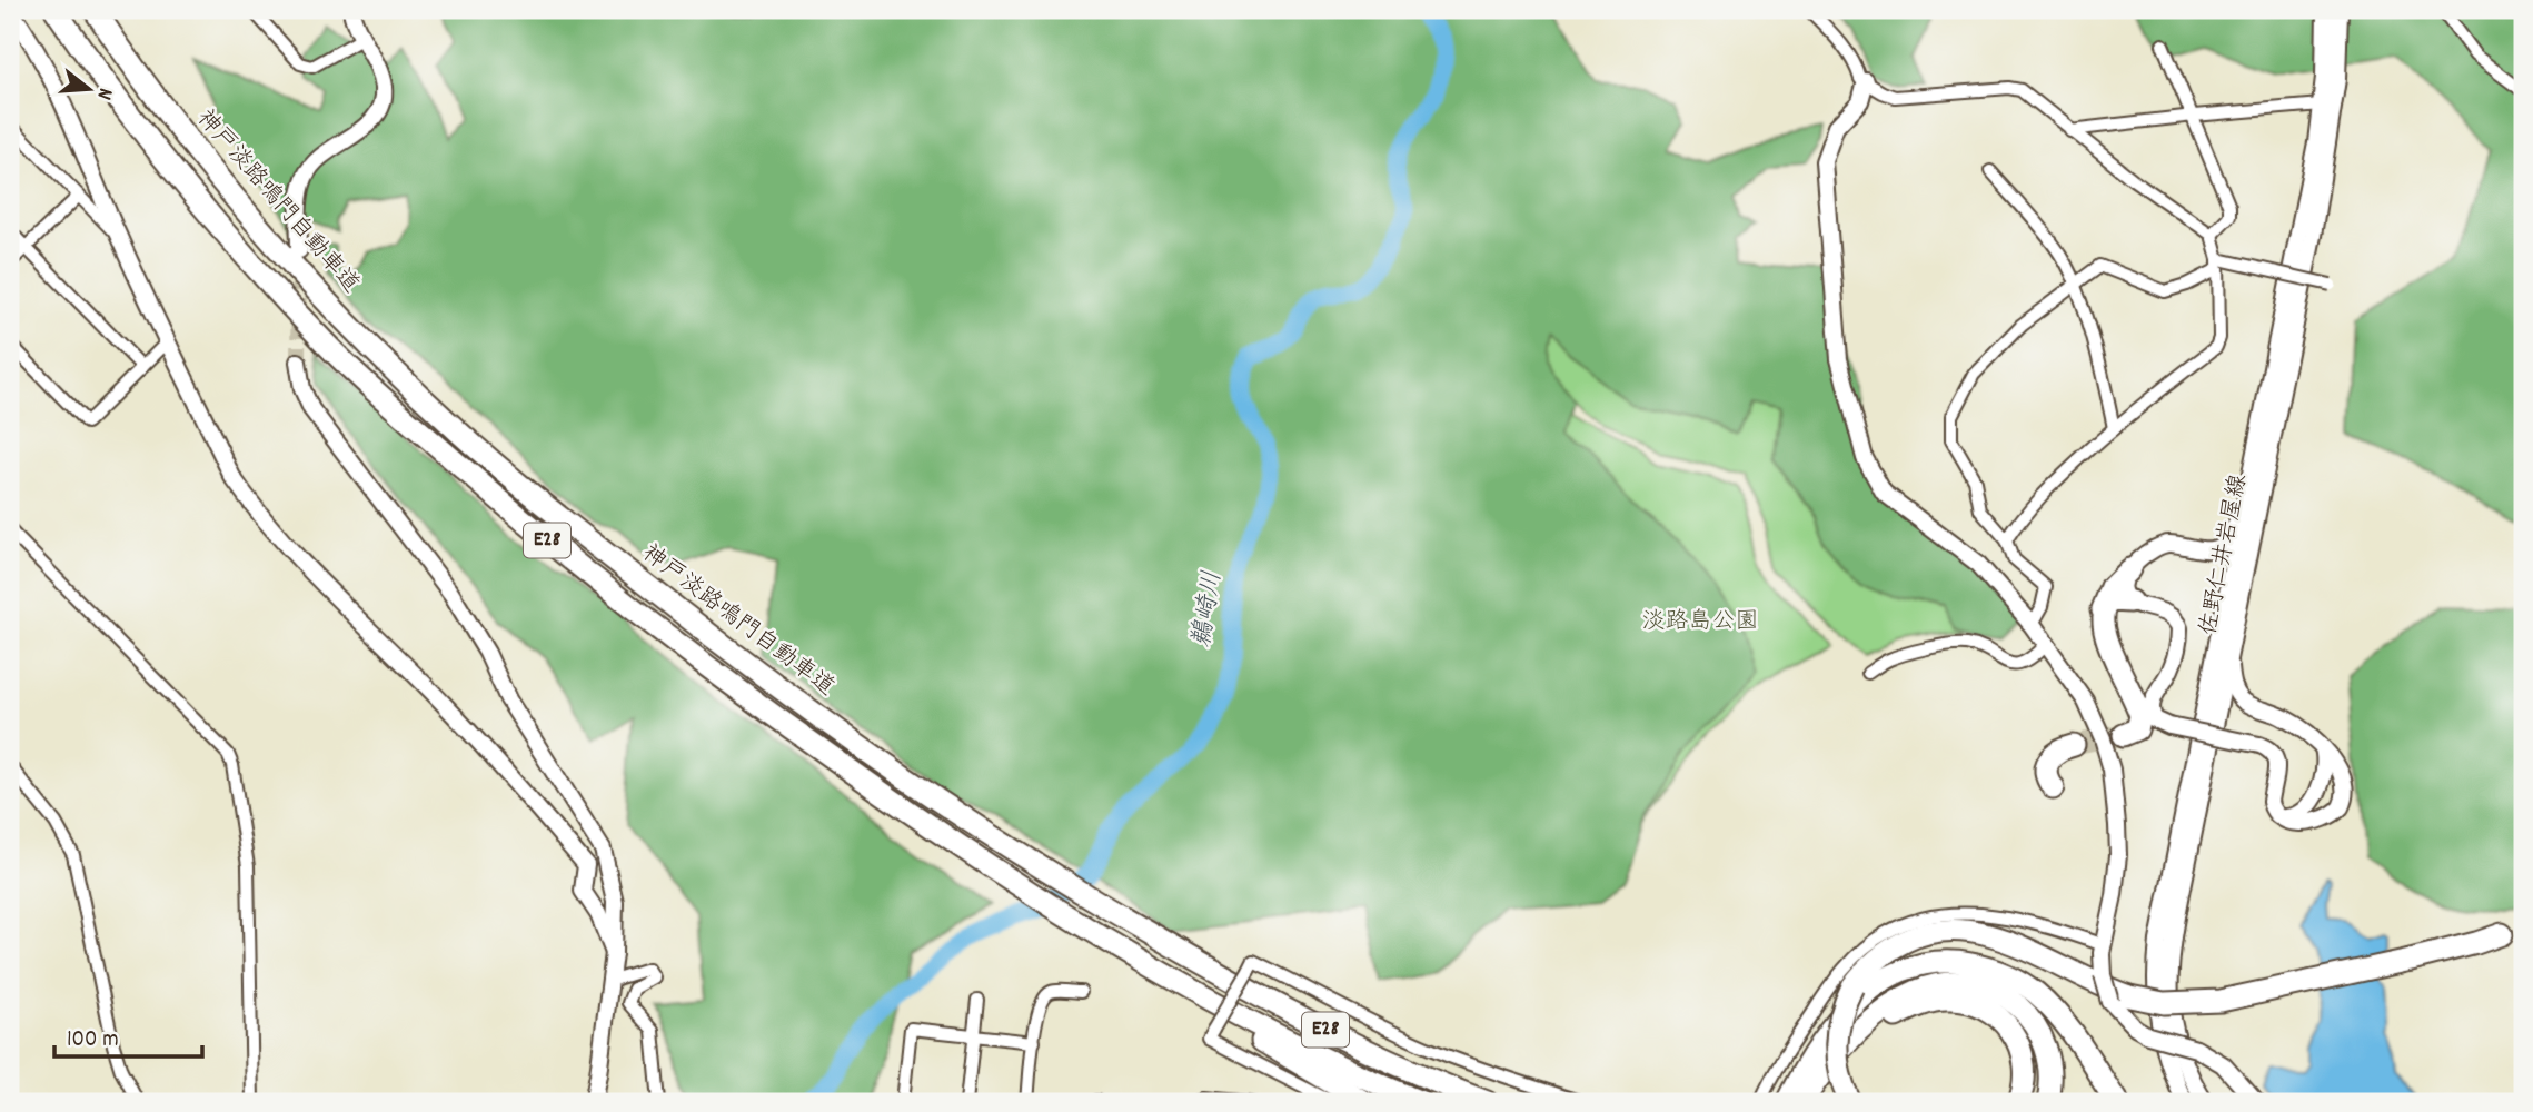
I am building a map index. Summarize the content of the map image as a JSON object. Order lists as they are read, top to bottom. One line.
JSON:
{"streets":{"highway":["神戸淡路鳴門自動車道","E28"],"street":["佐野仁井岩屋線"]},"water":["鵜崎川"],"parks":["淡路島公園"],"scale_bar":"100 m","north":"right"}
